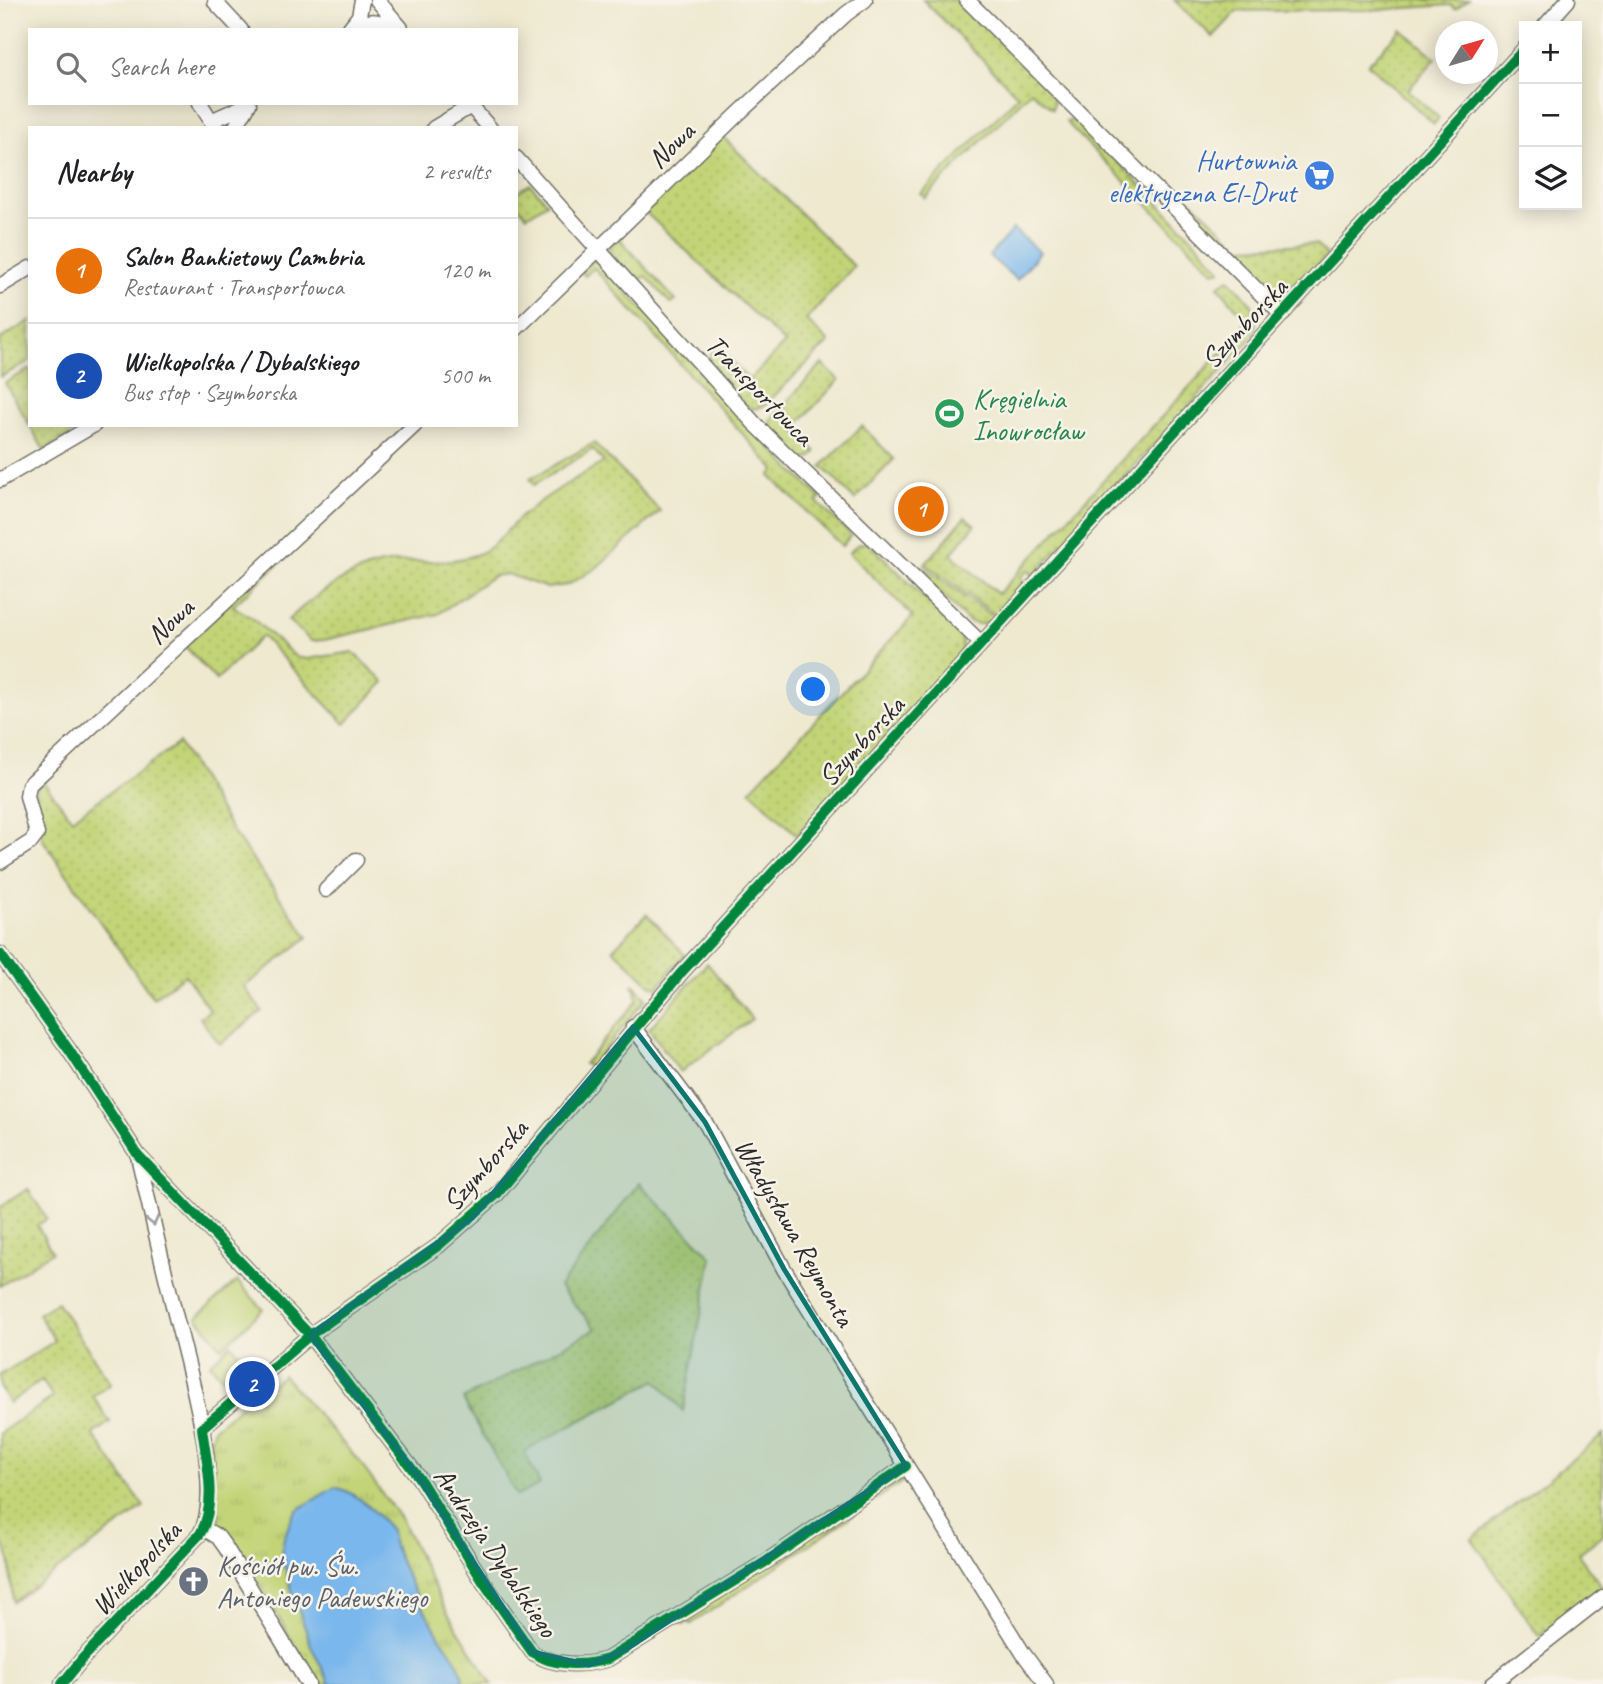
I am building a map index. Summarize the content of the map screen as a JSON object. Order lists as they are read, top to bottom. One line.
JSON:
{"streets":{"street":["Nowa","Szymborska","Transportowca","Władysława Reymonta","Andrzeja Dybalskiego","Wielkopolska"]},"crossings":[["Nowa","Transportowca"],["Szymborska","Transportowca"],["Szymborska","Władysława Reymonta"],["Szymborska","Andrzeja Dybalskiego"],["Szymborska","Wielkopolska"],["Władysława Reymonta","Andrzeja Dybalskiego"],["Andrzeja Dybalskiego","Wielkopolska"]],"one_way":["Wielkopolska"],"places":{"supermarket":["Hurtownia elektryczna El-Drut"],"sports":["Kręgielnia Inowrocław"],"church":["Kościół pw. Św. Antoniego Padewskiego"]},"north":"top right","page":{"map_buttons":["+","−"],"search":"Search here","heading":["Nearby","2 results"],"list":[{"mark":"1","name":"Salon Bankietowy Cambria","note":"Restaurant · Transportowca","value":"120 m"},{"mark":"2","name":"Wielkopolska / Dybalskiego","note":"Bus stop · Szymborska","value":"500 m"}],"pins":["1","2"]}}
